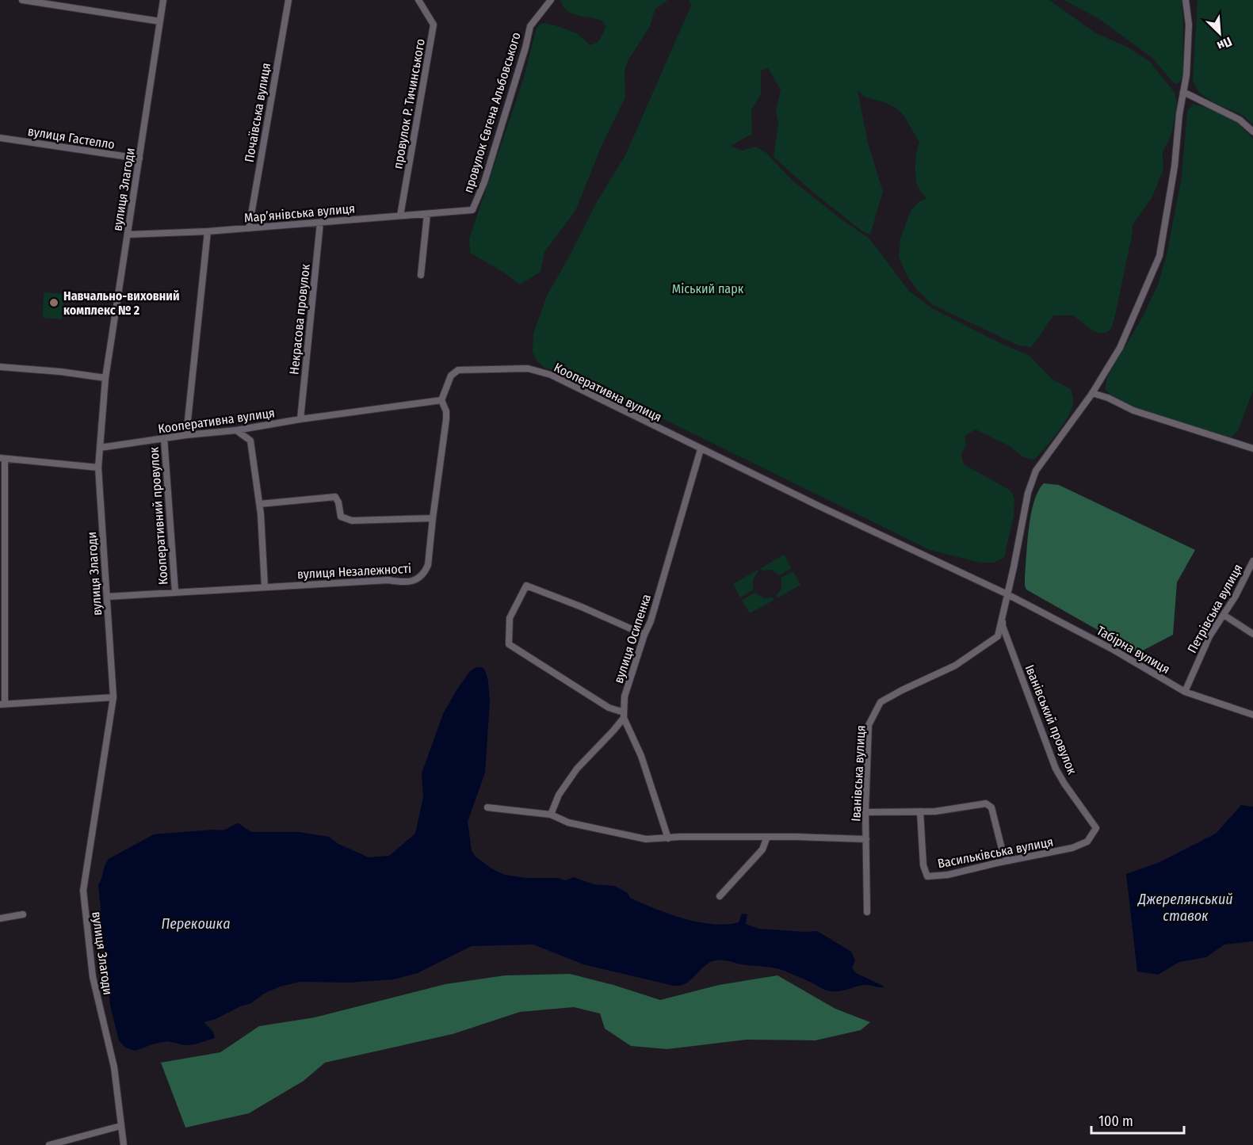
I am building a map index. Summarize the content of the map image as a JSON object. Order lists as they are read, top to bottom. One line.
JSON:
{"streets":{"street":["провулок Р. Тичинського","Почаївська вулиця","провулок Євгена Альбовського","вулиця Гастелло","вулиця Злагоди","Мар’янівська вулиця","Некрасова провулок","Кооперативна вулиця","Кооперативний провулок","вулиця Незалежності","Петрівська вулиця","вулиця Осипенка","Табірна вулиця","Іванівський провулок","Іванівська вулиця","Васильківська вулиця"]},"crossings":[["провулок Р. Тичинського","Мар’янівська вулиця"],["Почаївська вулиця","Мар’янівська вулиця"],["провулок Євгена Альбовського","Мар’янівська вулиця"],["вулиця Гастелло","вулиця Злагоди"],["вулиця Злагоди","Мар’янівська вулиця"],["вулиця Злагоди","Кооперативна вулиця"],["вулиця Злагоди","вулиця Незалежності"],["Мар’янівська вулиця","Некрасова провулок"],["Некрасова провулок","Кооперативна вулиця"],["Кооперативна вулиця","Кооперативний провулок"],["Кооперативна вулиця","вулиця Незалежності"],["Кооперативна вулиця","вулиця Осипенка"],["Кооперативна вулиця","Табірна вулиця"],["Кооперативна вулиця","Іванівська вулиця"],["Кооперативний провулок","вулиця Незалежності"],["Петрівська вулиця","Табірна вулиця"],["Табірна вулиця","Іванівська вулиця"],["Іванівський провулок","Іванівська вулиця"],["Іванівський провулок","Васильківська вулиця"]],"water":["Джерелянський ставок","Перекошка"],"parks":["Міський парк"],"places":["Навчально-виховний комплекс № 2"],"scale_bar":"100 m","north":"bottom right"}
